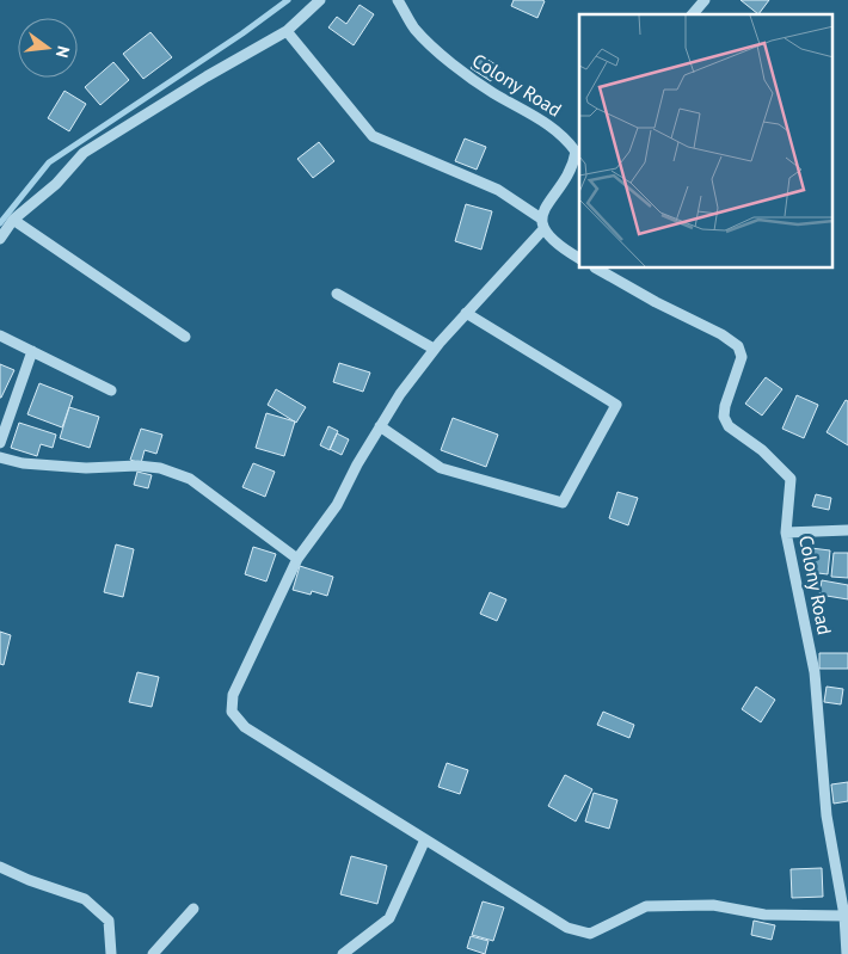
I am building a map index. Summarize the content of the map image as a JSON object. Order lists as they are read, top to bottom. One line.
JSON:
{"streets":{"street":["Colony Road"]},"north":"right"}
